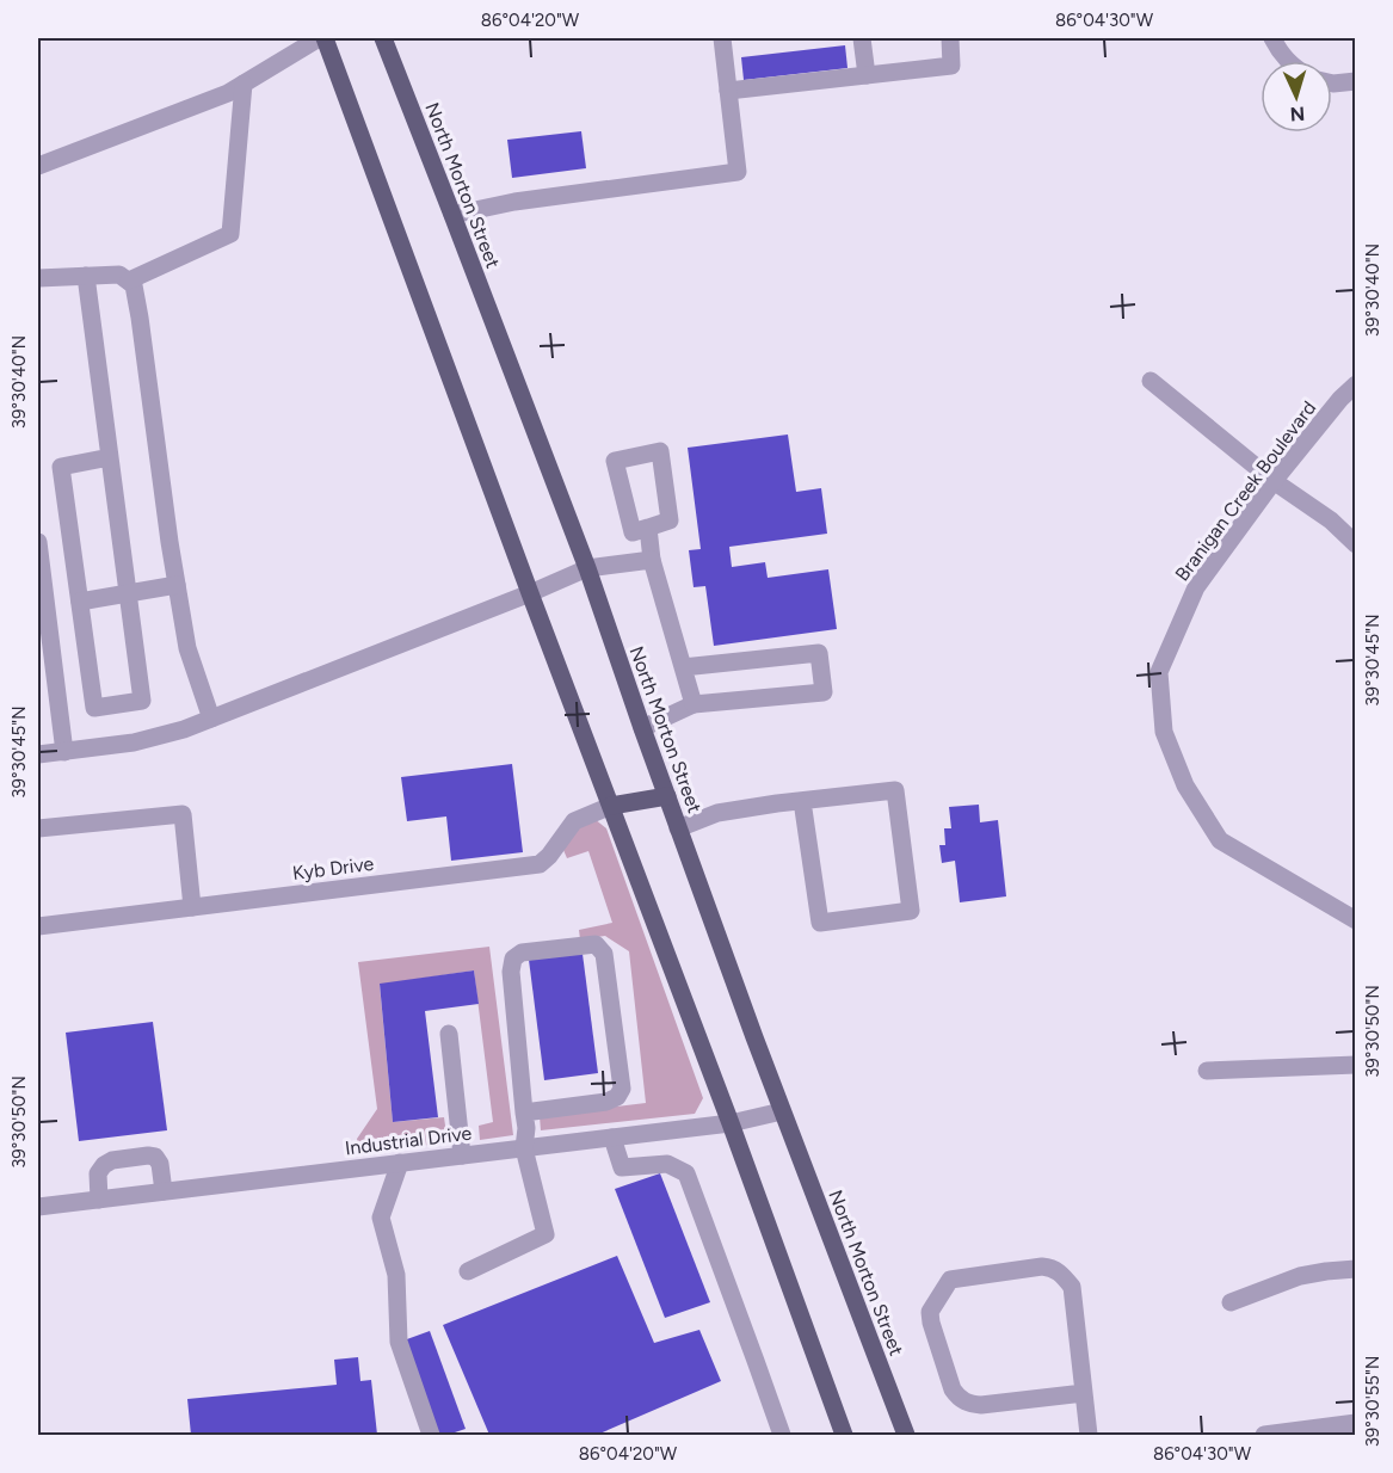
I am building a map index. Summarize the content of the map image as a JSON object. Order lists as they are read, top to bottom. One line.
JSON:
{"streets":{"main road":["North Morton Street"],"street":["Branigan Creek Boulevard","Kyb Drive","Industrial Drive"]},"crossings":[["North Morton Street","Industrial Drive"]],"north":"bottom","coordinates":["86°04'20\"W","86°04'30\"W","39°30'40\"N","39°30'45\"N","39°30'50\"N","39°30'55\"N"]}
